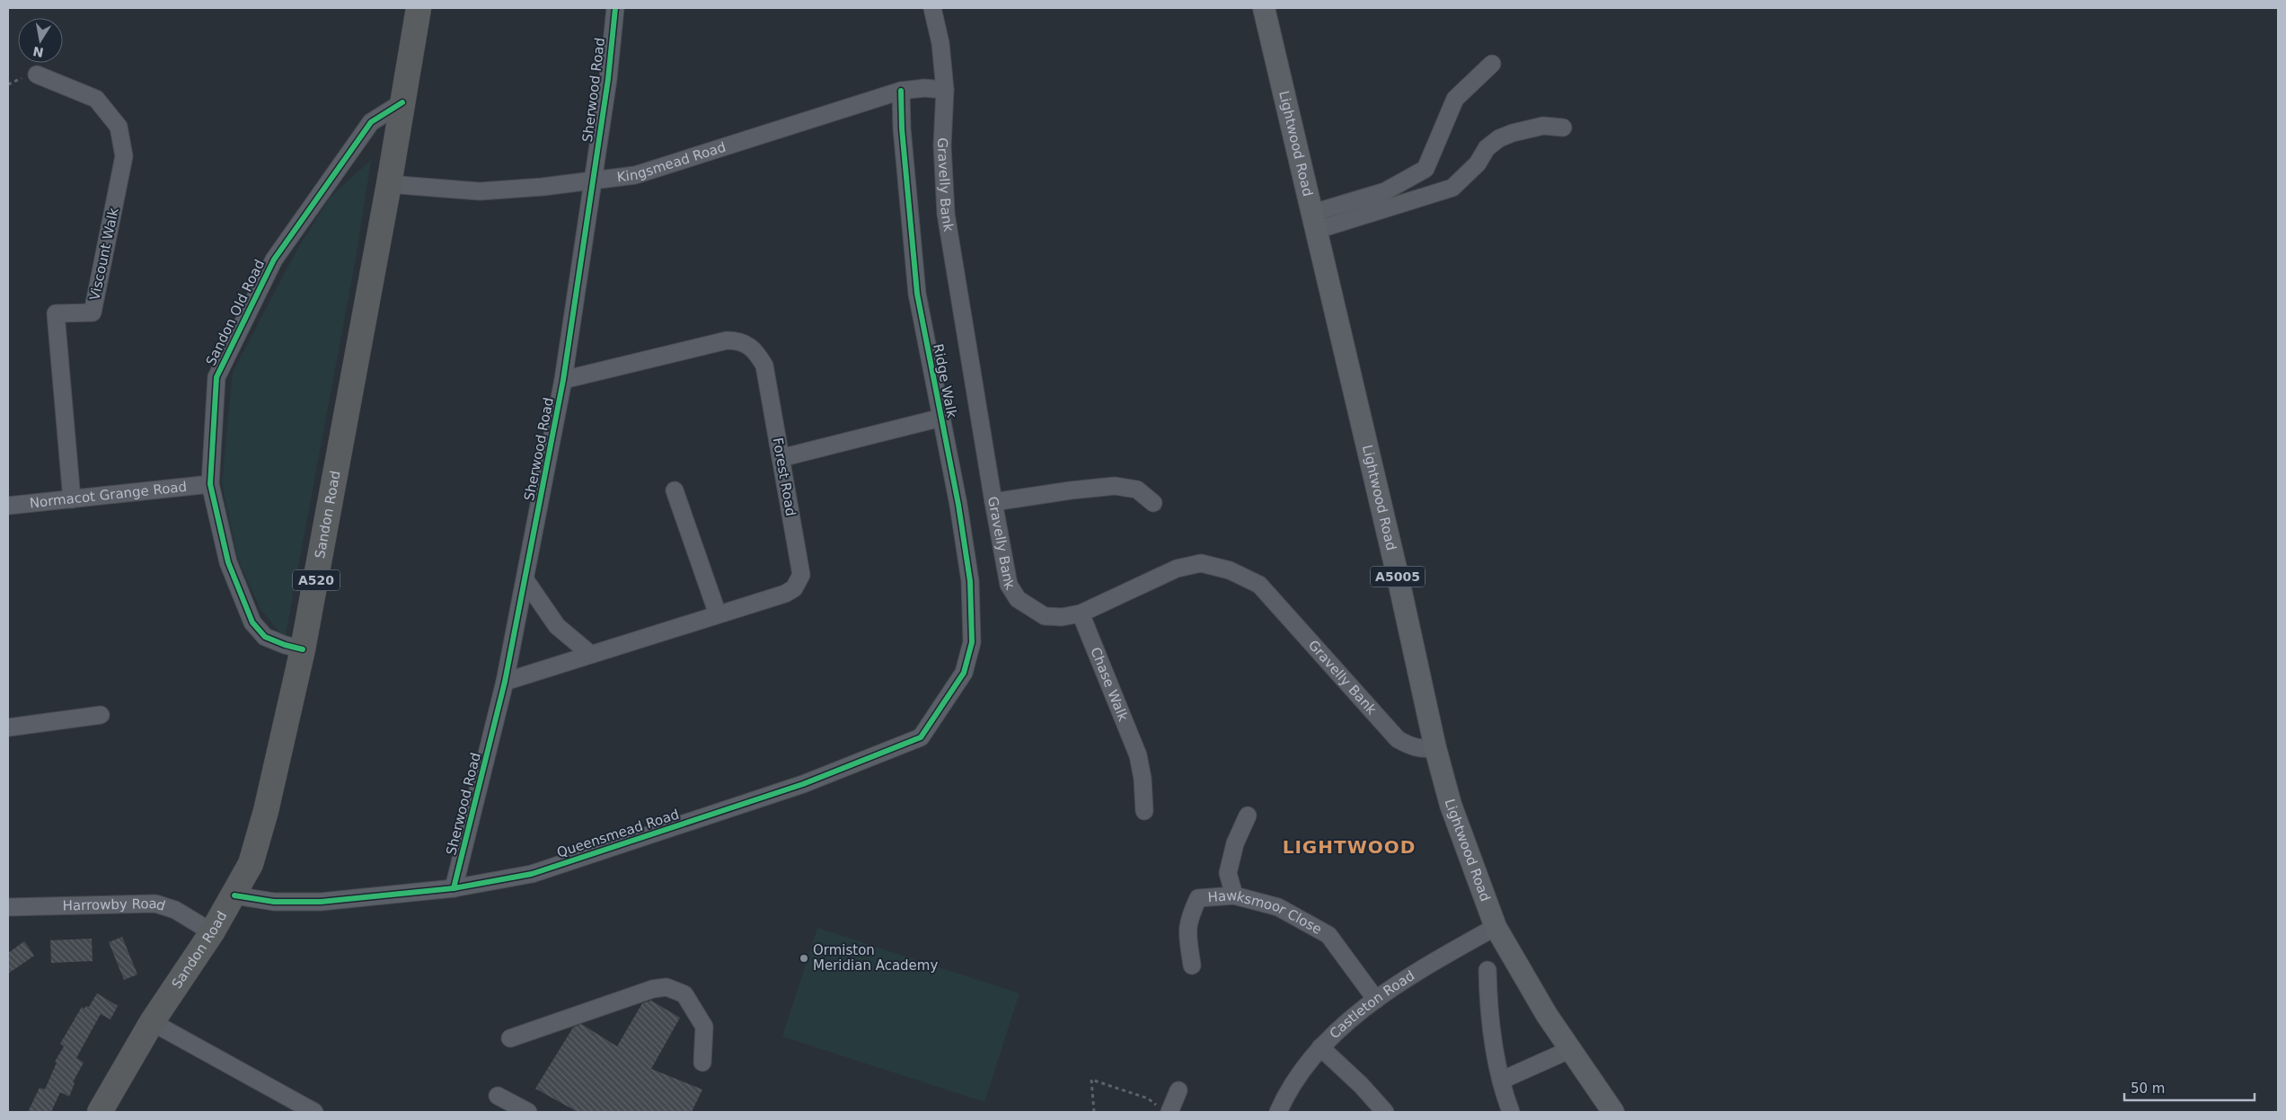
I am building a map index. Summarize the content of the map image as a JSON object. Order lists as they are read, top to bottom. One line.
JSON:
{"streets":{"highway":["Sandon Road","A520"],"main road":["Lightwood Road","A5005"],"street":["Sherwood Road","Kingsmead Road","Gravelly Bank","Viscount Walk","Sandon Old Road","Ridge Walk","Forest Road","Normacot Grange Road","Chase Walk","Queensmead Road","Harrowby Road","Hawksmoor Close","Castleton Road"]},"crossings":[["Sherwood Road","Kingsmead Road"],["Sherwood Road","Forest Road"],["Sherwood Road","Queensmead Road"],["Lightwood Road","Gravelly Bank"],["Lightwood Road","Castleton Road"],["Kingsmead Road","Gravelly Bank"],["Kingsmead Road","Ridge Walk"],["Kingsmead Road","Sandon Road"],["Gravelly Bank","Chase Walk"],["Viscount Walk","Normacot Grange Road"],["Sandon Old Road","Normacot Grange Road"],["Sandon Old Road","Sandon Road"],["Ridge Walk","Queensmead Road"],["Sandon Road","Queensmead Road"],["Sandon Road","Harrowby Road"],["Hawksmoor Close","Castleton Road"]],"districts":["LIGHTWOOD"],"places":["Ormiston Meridian Academy"],"scale_bar":"50 m","north":"bottom"}
